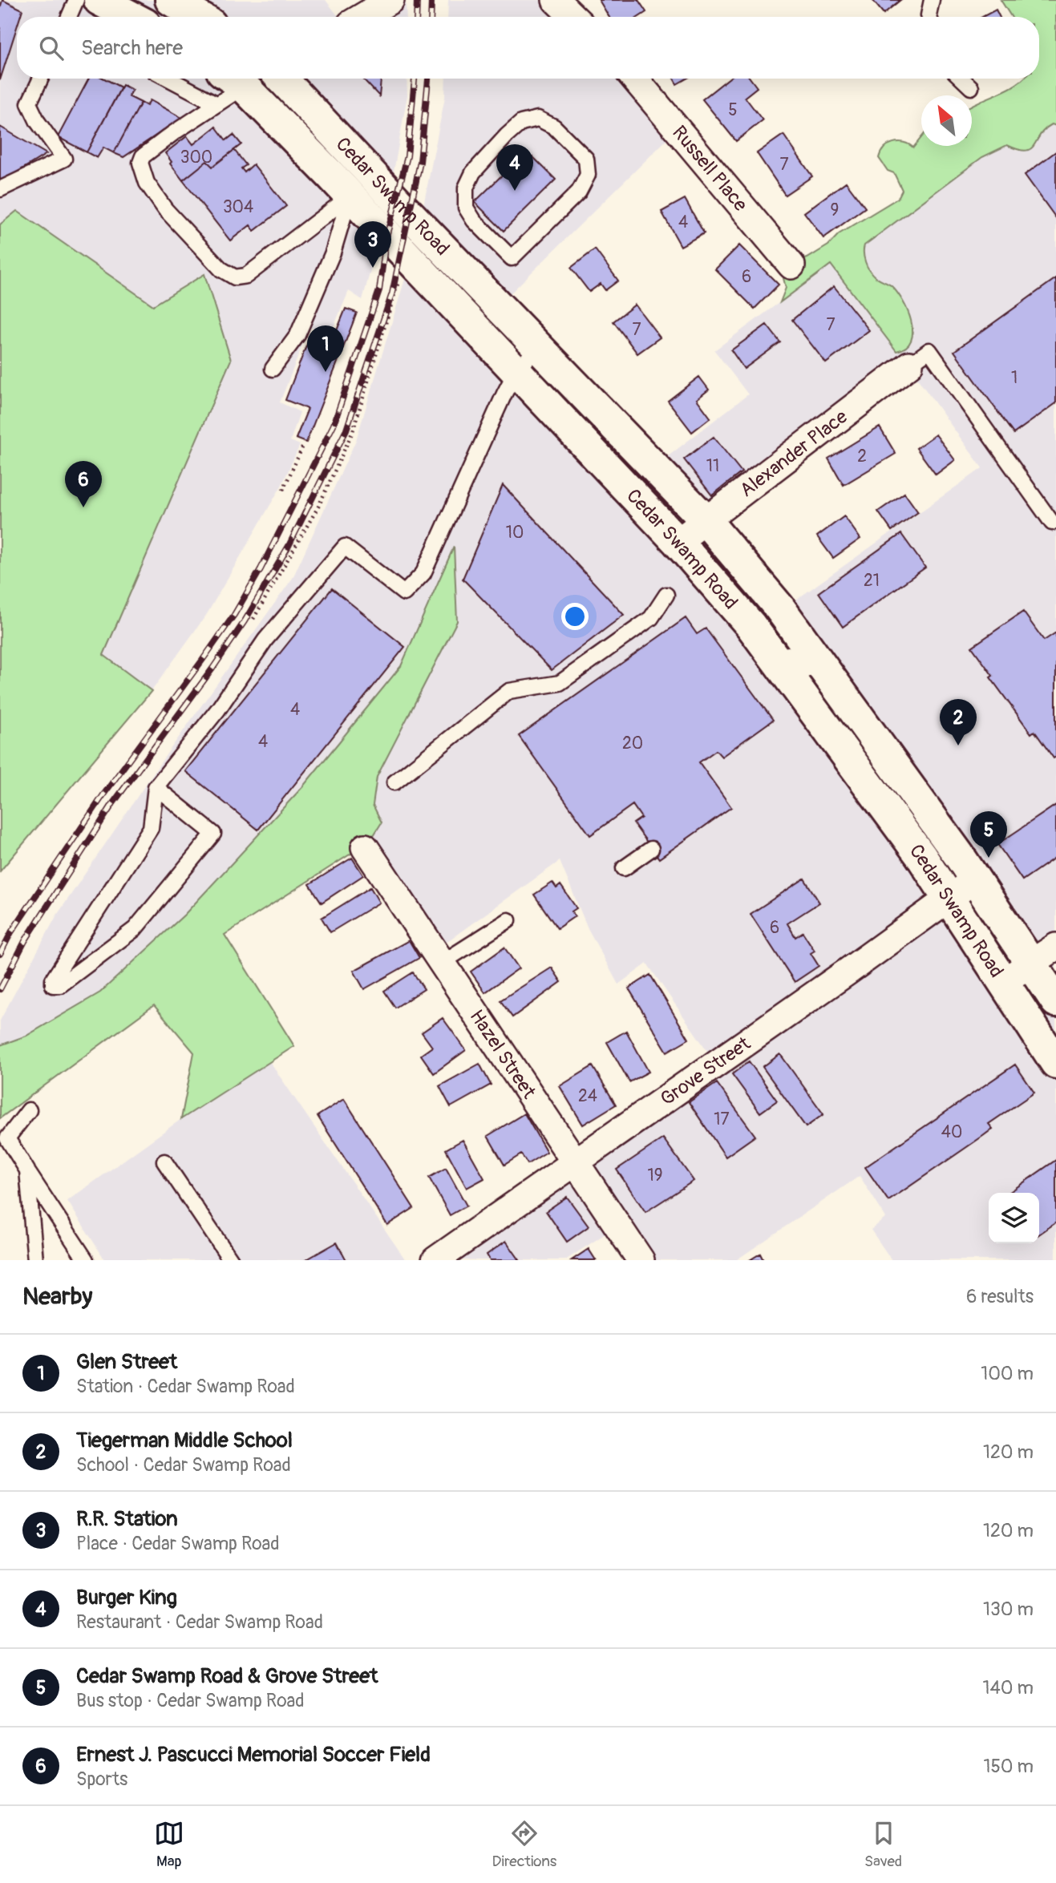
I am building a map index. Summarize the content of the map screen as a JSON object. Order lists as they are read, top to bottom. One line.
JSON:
{"streets":{"main road":["Cedar Swamp Road"],"street":["Russell Place","Alexander Place","Hazel Street","Grove Street"]},"crossings":[["Cedar Swamp Road","Alexander Place"],["Cedar Swamp Road","Grove Street"],["Hazel Street","Grove Street"]],"house_numbers":["5","300","7","304","9","4","6","7","7","1","2","11","10","21","4","4","20","6","24","17","40","19"],"north":"top left","page":{"search":"Search here","pins":["4","3","1","6","2","5"],"heading":["Nearby","6 results"],"list":[{"mark":"1","name":"Glen Street","note":"Station · Cedar Swamp Road","value":"100 m"},{"mark":"2","name":"Tiegerman Middle School","note":"School · Cedar Swamp Road","value":"120 m"},{"mark":"3","name":"R.R. Station","note":"Place · Cedar Swamp Road","value":"120 m"},{"mark":"4","name":"Burger King","note":"Restaurant · Cedar Swamp Road","value":"130 m"},{"mark":"5","name":"Cedar Swamp Road & Grove Street","note":"Bus stop · Cedar Swamp Road","value":"140 m"},{"mark":"6","name":"Ernest J. Pascucci Memorial Soccer Field","note":"Sports","value":"150 m"}],"nav":["Map","Directions","Saved"]}}
